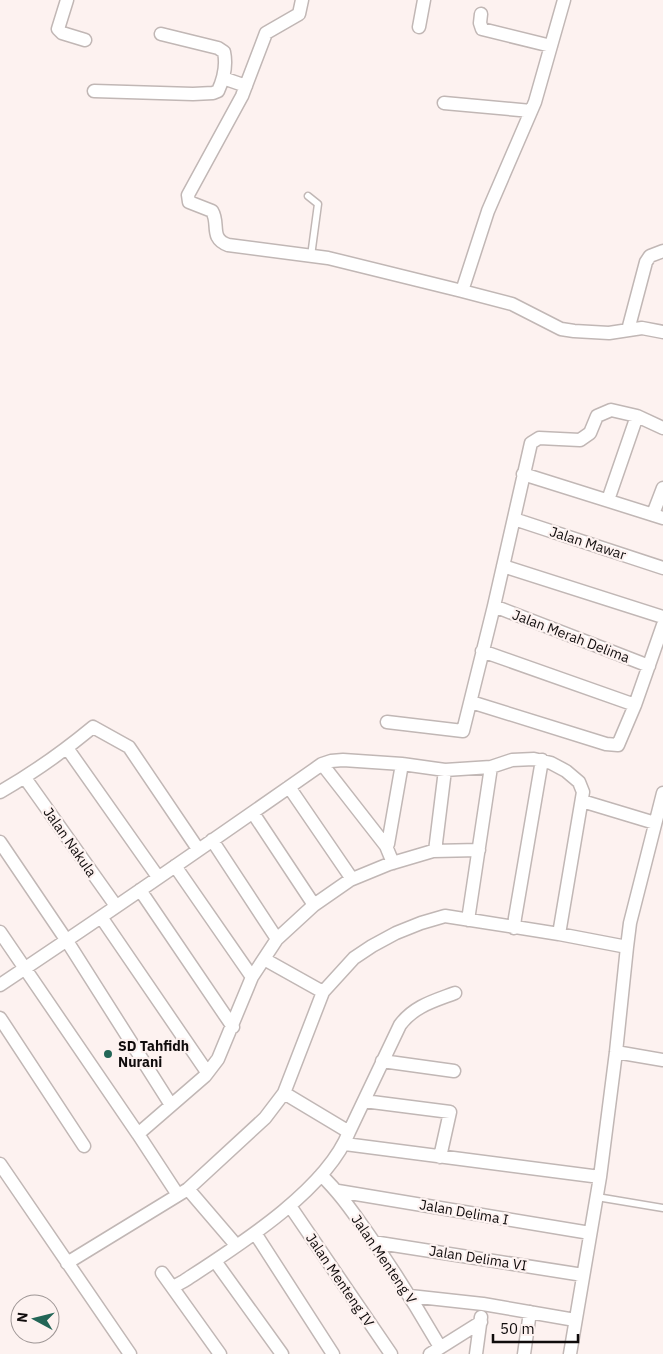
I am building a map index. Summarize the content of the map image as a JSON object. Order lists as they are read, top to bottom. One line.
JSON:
{"streets":{"street":["Jalan Mawar","Jalan Merah Delima","Jalan Nakula","Jalan Delima I","Jalan Delima VI","Jalan Menteng V","Jalan Menteng IV"]},"crossings":[["Jalan Delima I","Jalan Menteng V"],["Jalan Delima VI","Jalan Menteng V"]],"places":["SD Tahfidh Nurani"],"scale_bar":"50 m","north":"left"}
